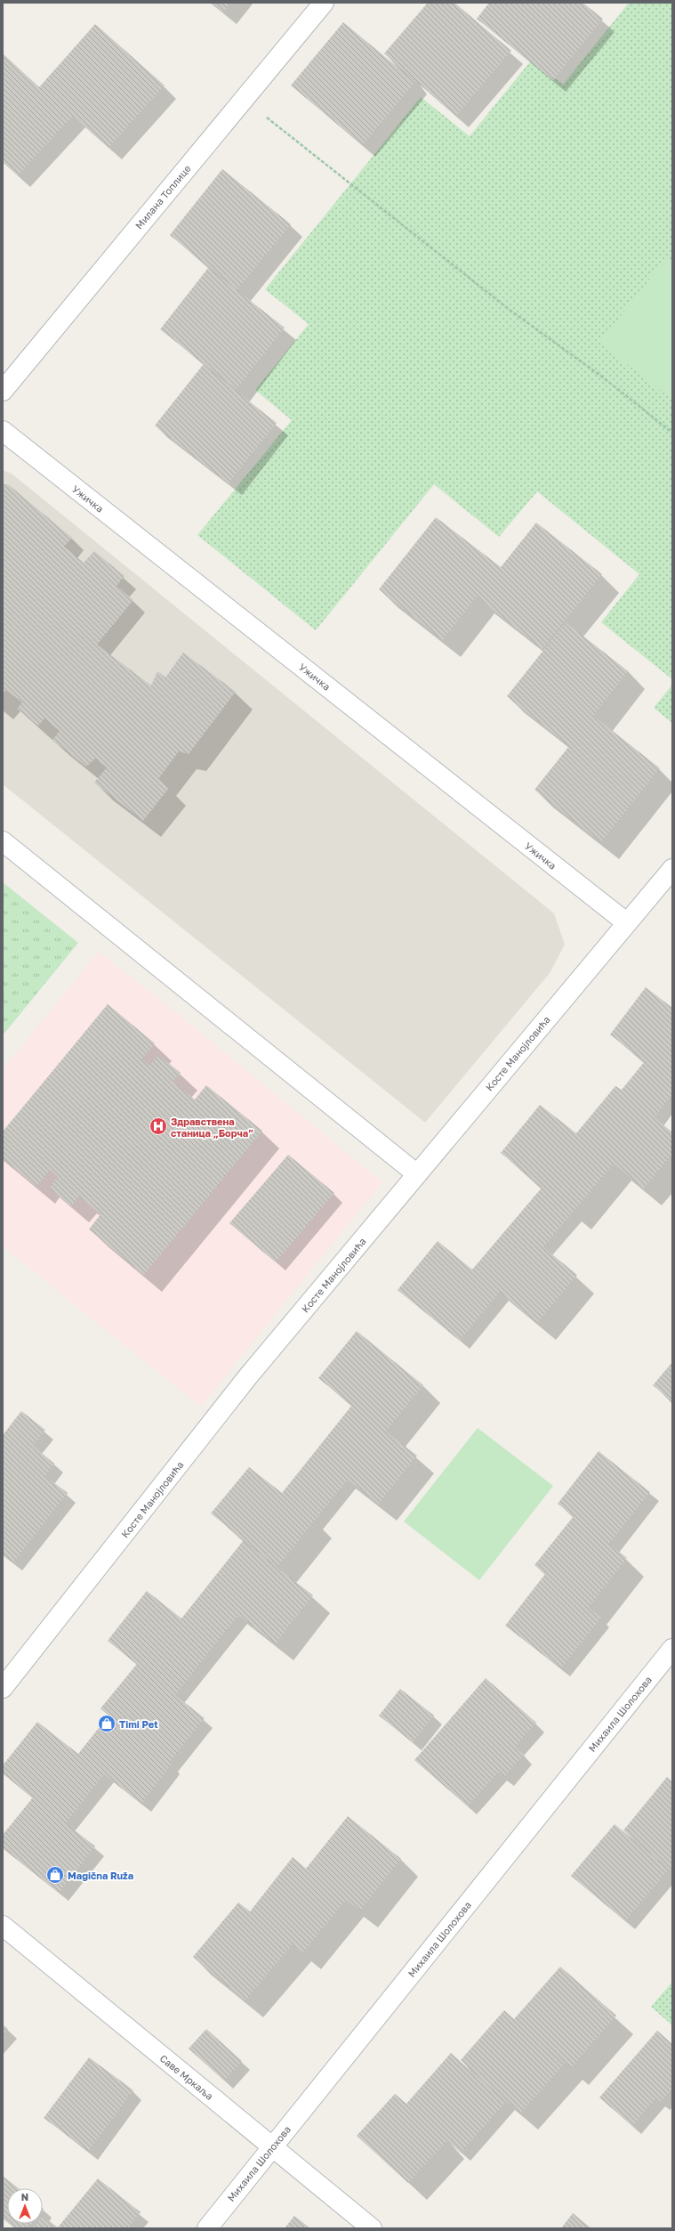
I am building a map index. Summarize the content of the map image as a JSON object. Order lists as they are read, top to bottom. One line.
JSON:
{"streets":{"street":["Милана Топлице","Ужичка","Косте Манојловића","Михаила Шолохова","Саве Мркаља"]},"crossings":[["Ужичка","Косте Манојловића"],["Михаила Шолохова","Саве Мркаља"]],"places":{"hospital":["Здравствена станица „Борча”"],"shop":["Timi Pet","Magična Ruža"]},"north":"top"}
